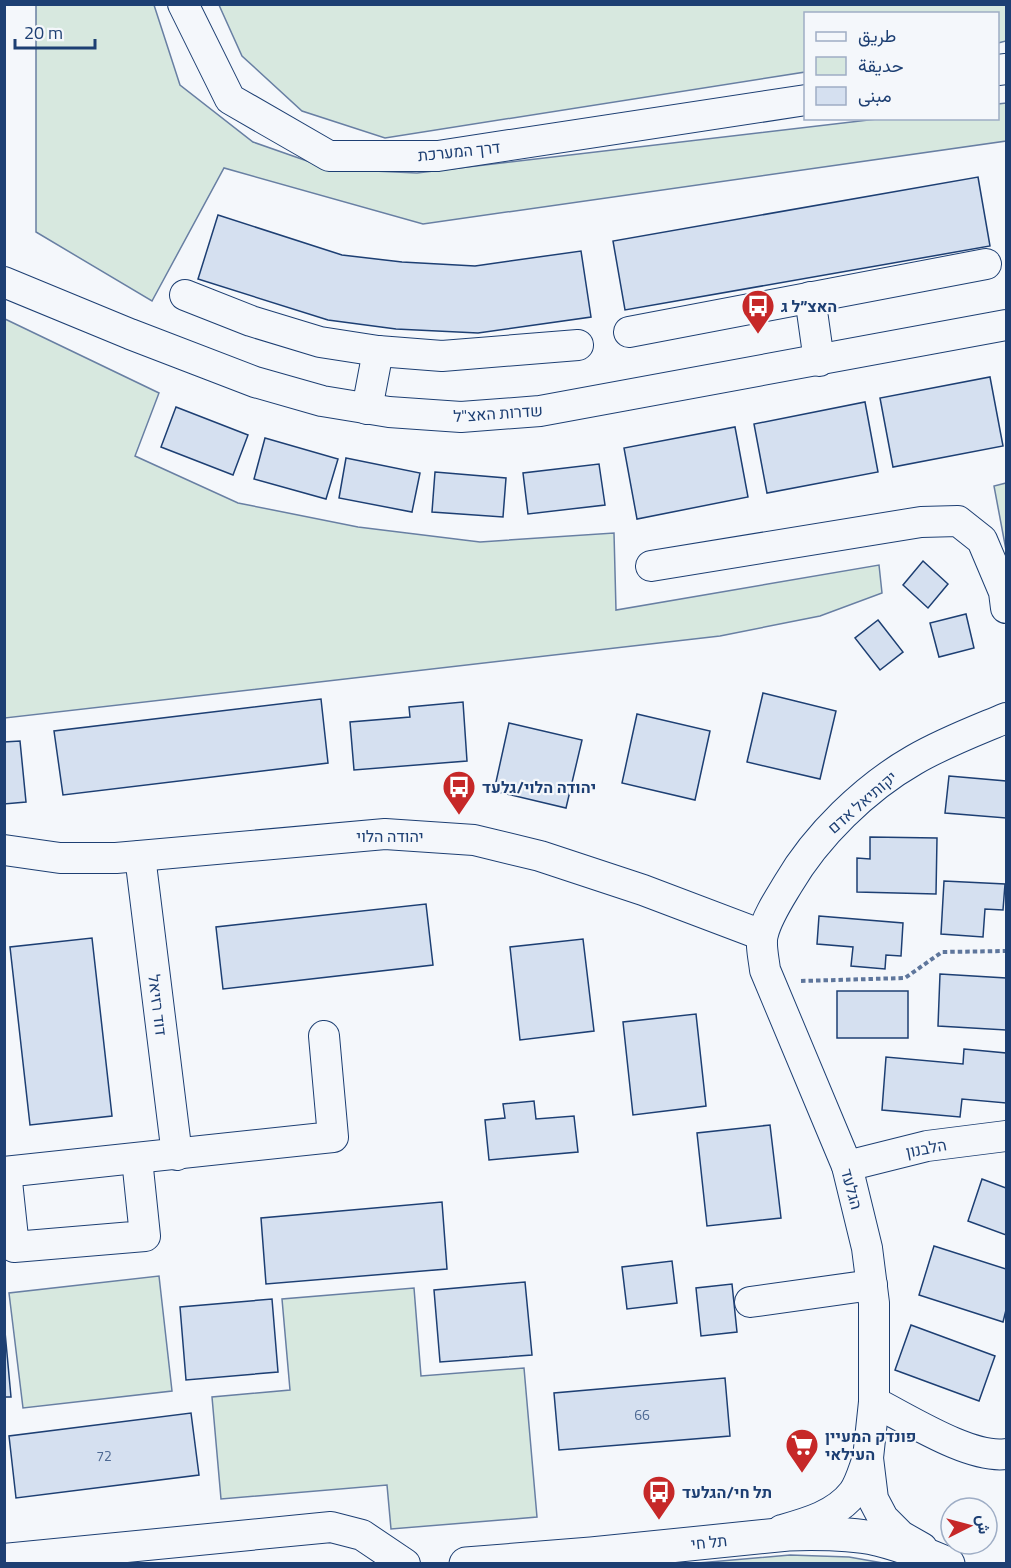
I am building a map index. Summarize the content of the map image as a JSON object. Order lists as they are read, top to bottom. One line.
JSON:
{"streets":{"highway":["תל חי"],"street":["דרך המערכת","שדרות האצ\"ל","יקותיאל אדם","יהודה הלוי","דוד רזיאל","הלבנון","הגלעד"]},"crossings":[["יקותיאל אדם","יהודה הלוי"],["יקותיאל אדם","הגלעד"],["יהודה הלוי","דוד רזיאל"],["יהודה הלוי","הגלעד"],["הלבנון","הגלעד"]],"places":{"bus stop":["האצ״ל ג","יהודה הלוי/גלעד","תל חי/הגלעד"],"supermarket":["פונדק המעיין העילאי"]},"house_numbers":["66","72"],"legend":["طريق","حديقة","مبنى"],"scale_bar":"20 m","north":"right"}
